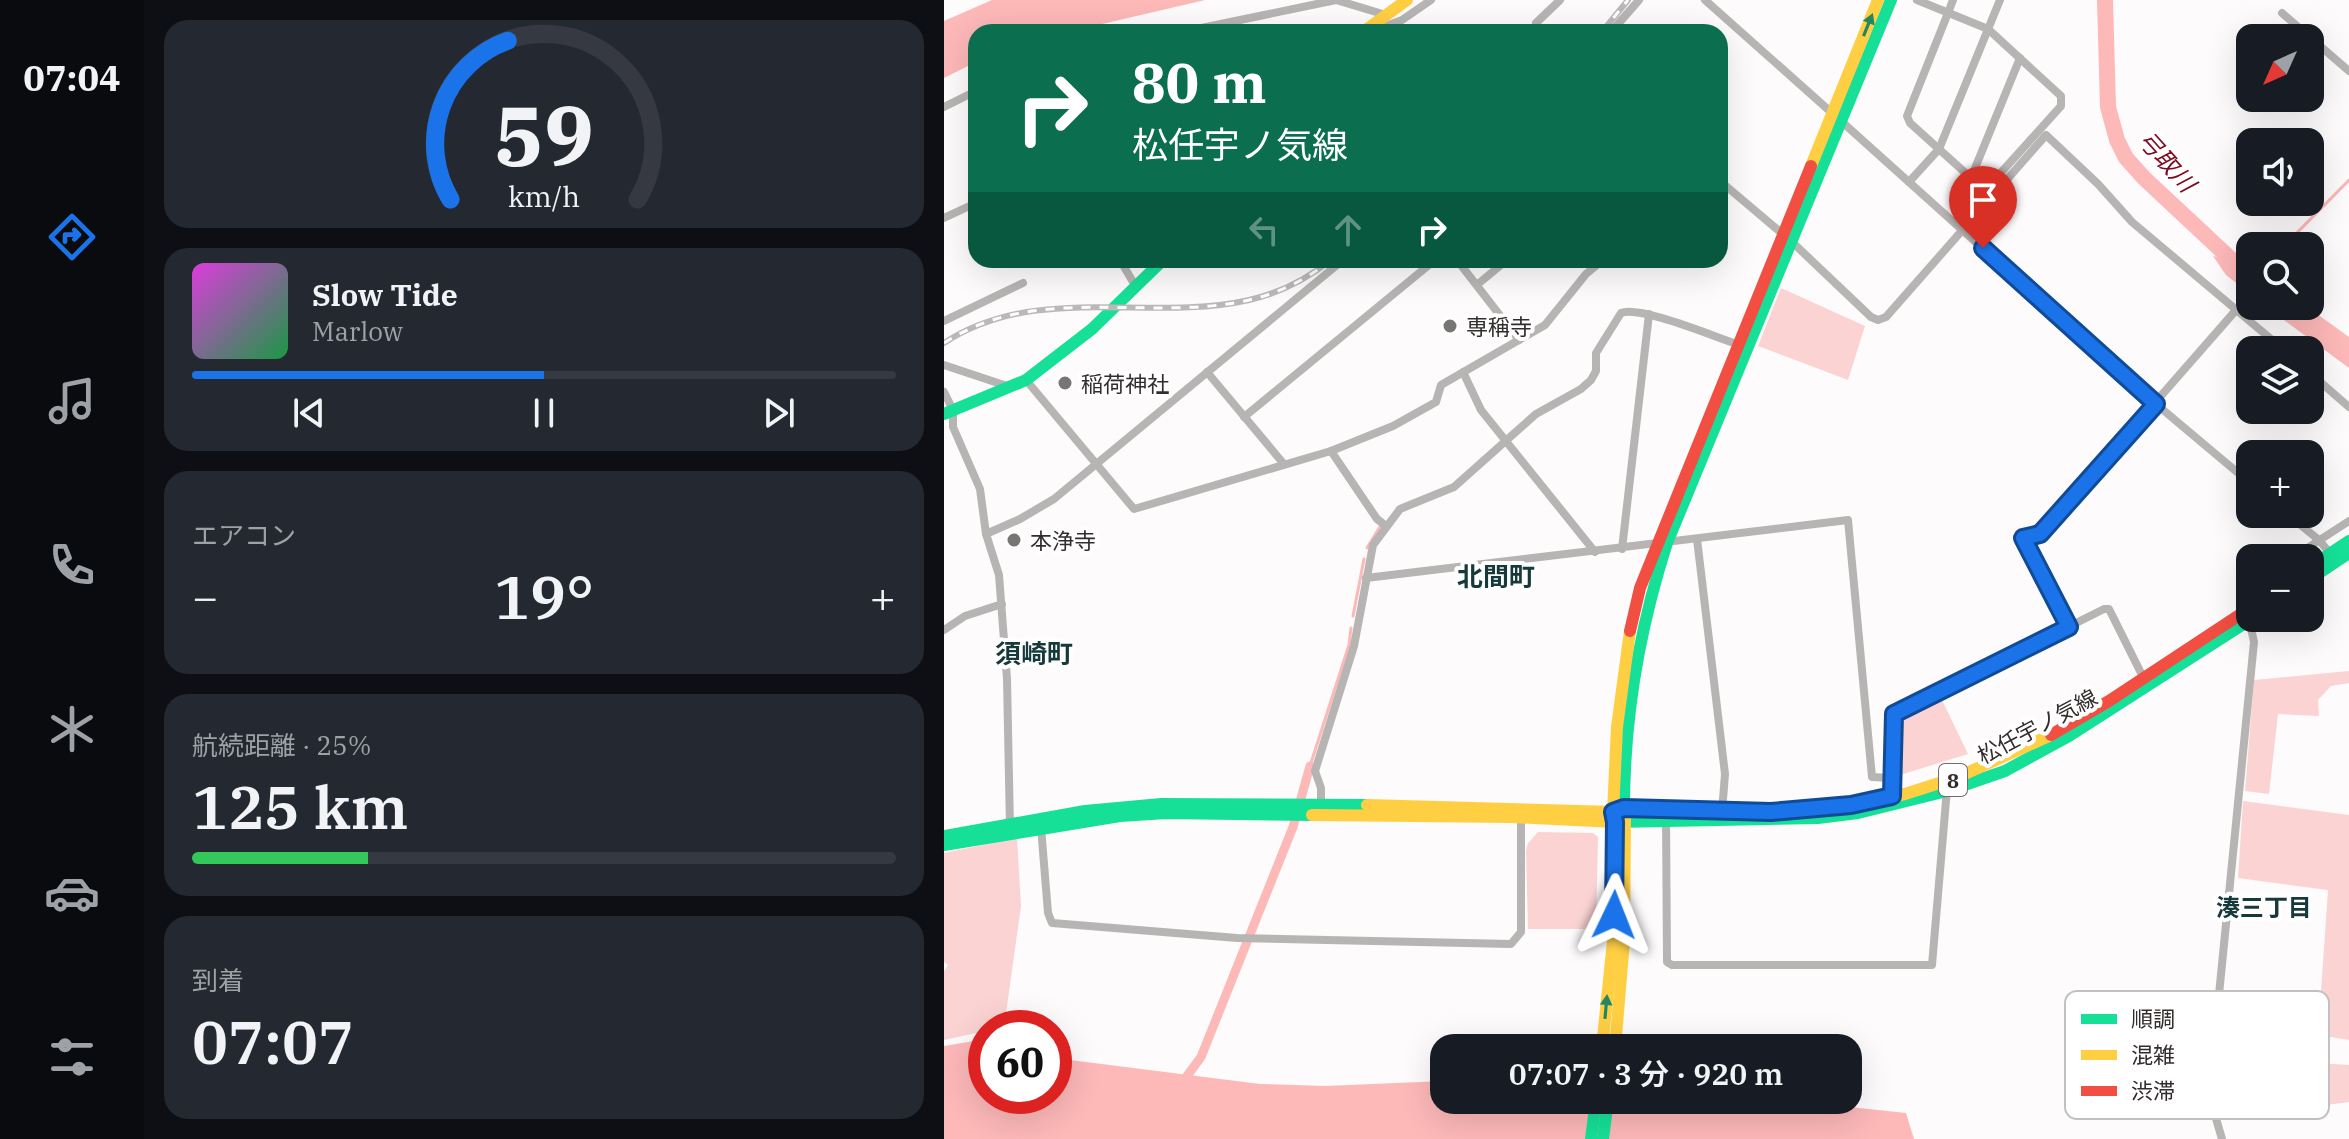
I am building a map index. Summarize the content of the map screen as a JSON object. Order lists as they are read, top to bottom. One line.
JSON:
{"streets":{"street":["松任宇ノ気線","8"]},"districts":["北間町","須崎町","湊三丁目"],"water":["弓取川"],"places":["専稱寺","稲荷神社","本浄寺"],"legend":["順調","混雑","渋滞"],"north":"bottom left","page":{"tabs":"07:04","map_buttons":["+","−"],"turn":["80 m","松任宇ノ気線"],"song":["Slow Tide","Marlow"],"tile":["エアコン",["航続距離 · 25%","125 km"],["到着","07:07"]],"heat":["−","19°","+"],"limit":"60","trip":"07:07 · 3 分 · 920 m","gauge":["59","km/h"]}}
